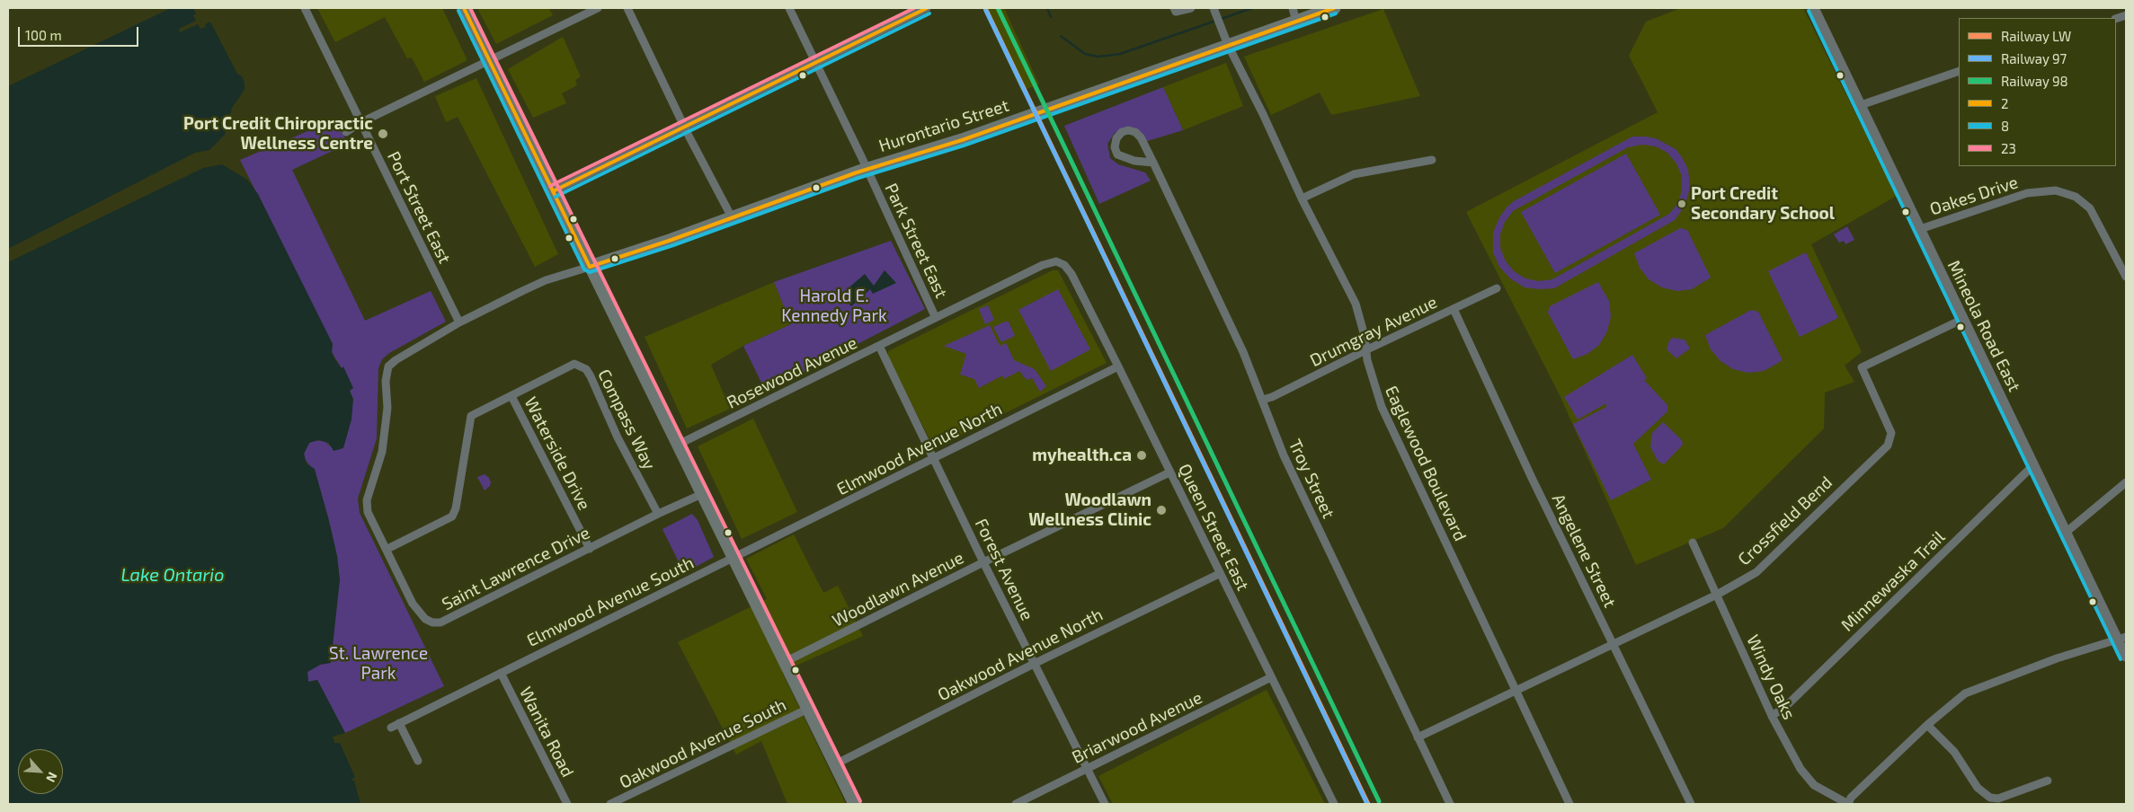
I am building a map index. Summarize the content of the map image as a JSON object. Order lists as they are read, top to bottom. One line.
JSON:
{"streets":{"main road":["Hurontario Street"],"street":["Oakes Drive","Port Street East","Park Street East","Mineola Road East","Drumgray Avenue","Rosewood Avenue","Compass Way","Elmwood Avenue North","Waterside Drive","Eaglewood Boulevard","Troy Street","Crossfield Bend","Queen Street East","Angelene Street","Saint Lawrence Drive","Forest Avenue","Minnewaska Trail","Woodlawn Avenue","Elmwood Avenue South","Oakwood Avenue North","Windy Oaks","Briarwood Avenue","Wanita Road","Oakwood Avenue South"]},"crossings":[["Hurontario Street","Park Street East"],["Hurontario Street","Eaglewood Boulevard"],["Hurontario Street","Saint Lawrence Drive"],["Oakes Drive","Mineola Road East"],["Port Street East","Saint Lawrence Drive"],["Park Street East","Rosewood Avenue"],["Mineola Road East","Crossfield Bend"],["Mineola Road East","Minnewaska Trail"],["Drumgray Avenue","Eaglewood Boulevard"],["Drumgray Avenue","Troy Street"],["Drumgray Avenue","Angelene Street"],["Rosewood Avenue","Queen Street East"],["Rosewood Avenue","Forest Avenue"],["Compass Way","Waterside Drive"],["Compass Way","Saint Lawrence Drive"],["Elmwood Avenue North","Queen Street East"],["Elmwood Avenue North","Forest Avenue"],["Elmwood Avenue North","Elmwood Avenue South"],["Waterside Drive","Saint Lawrence Drive"],["Eaglewood Boulevard","Crossfield Bend"],["Troy Street","Crossfield Bend"],["Crossfield Bend","Angelene Street"],["Crossfield Bend","Windy Oaks"],["Queen Street East","Woodlawn Avenue"],["Queen Street East","Oakwood Avenue North"],["Queen Street East","Briarwood Avenue"],["Forest Avenue","Woodlawn Avenue"],["Forest Avenue","Oakwood Avenue North"],["Forest Avenue","Briarwood Avenue"],["Minnewaska Trail","Windy Oaks"],["Elmwood Avenue South","Wanita Road"]],"water":["Lake Ontario"],"parks":["Harold E. Kennedy Park","St. Lawrence Park"],"places":["Port Credit Chiropractic Wellness Centre","Port Credit Secondary School","myhealth.ca","Woodlawn Wellness Clinic"],"lines":["rail line LW","rail line 98","transit line 2","transit line 23","rail line 97","transit line 8"],"legend":["Railway LW","Railway 97","Railway 98","2","8","23"],"scale_bar":"100 m","north":"bottom right"}
